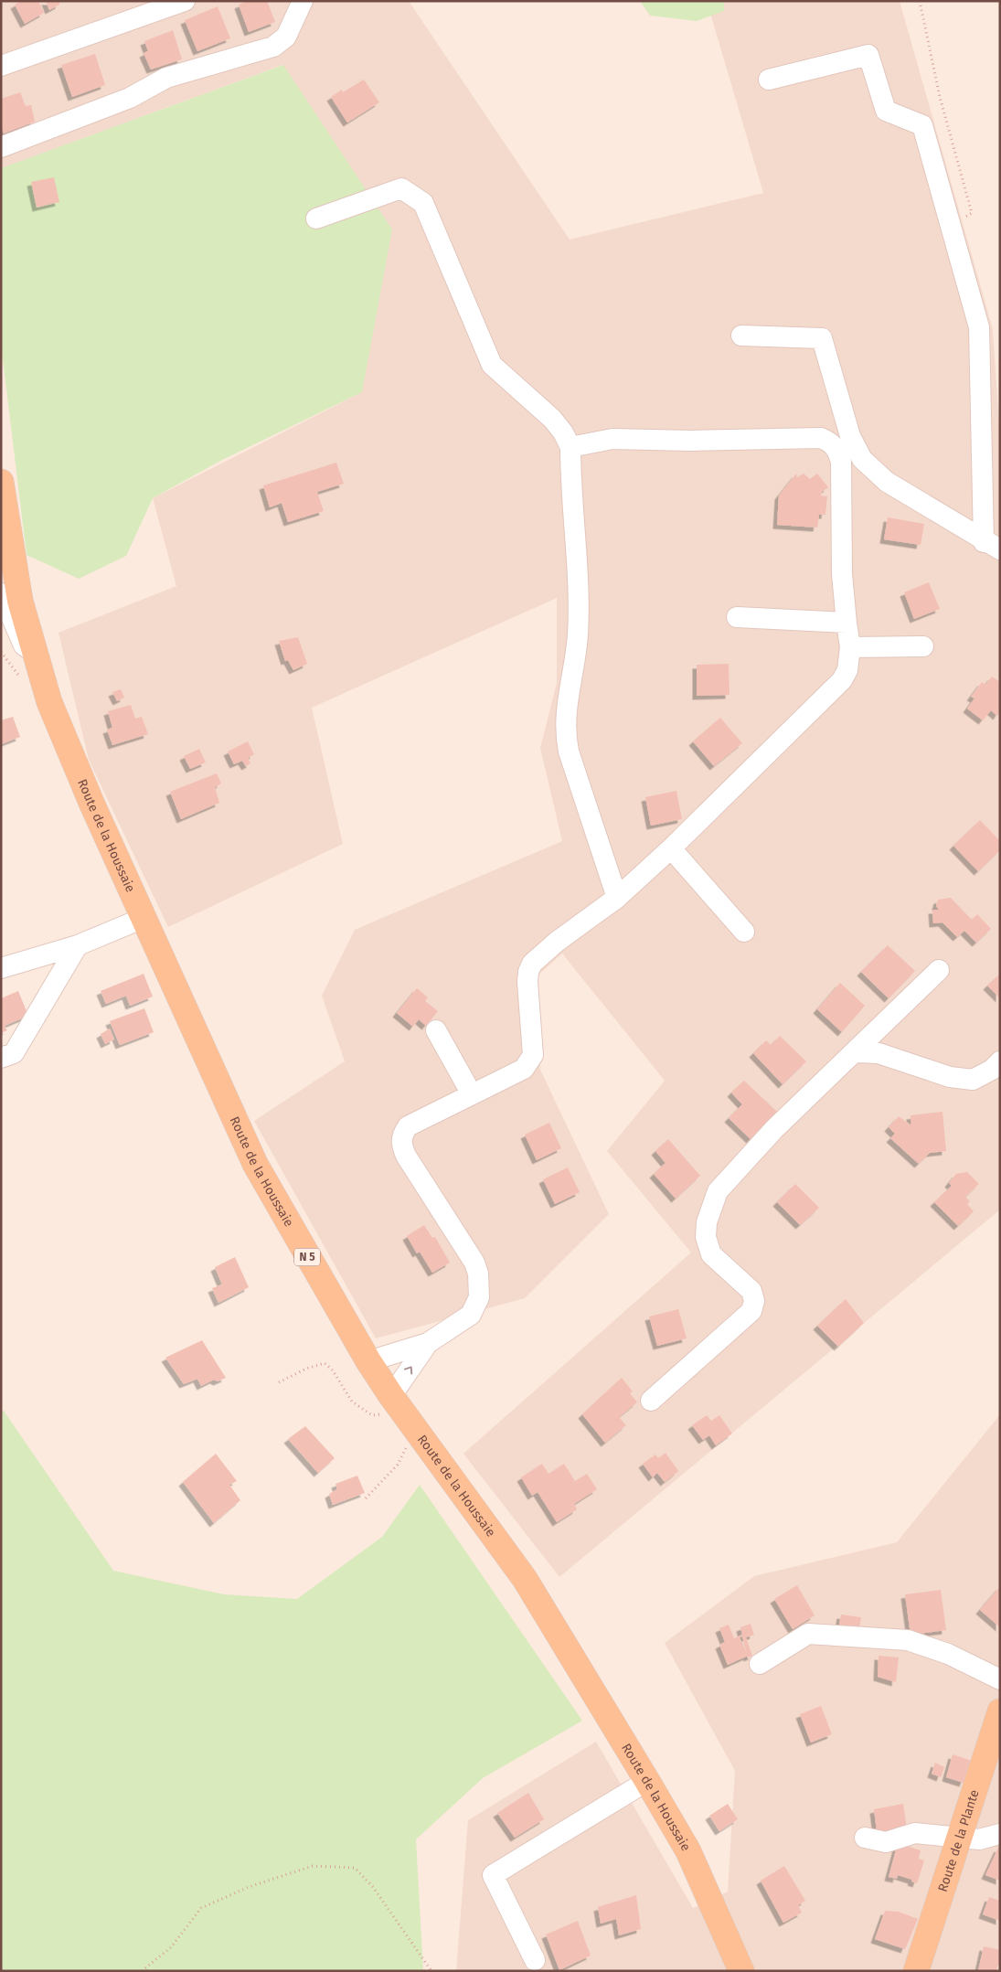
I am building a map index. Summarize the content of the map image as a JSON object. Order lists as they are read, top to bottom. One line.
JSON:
{"streets":{"main road":["Route de la Houssaie","N 5","Route de la Plante"]}}
